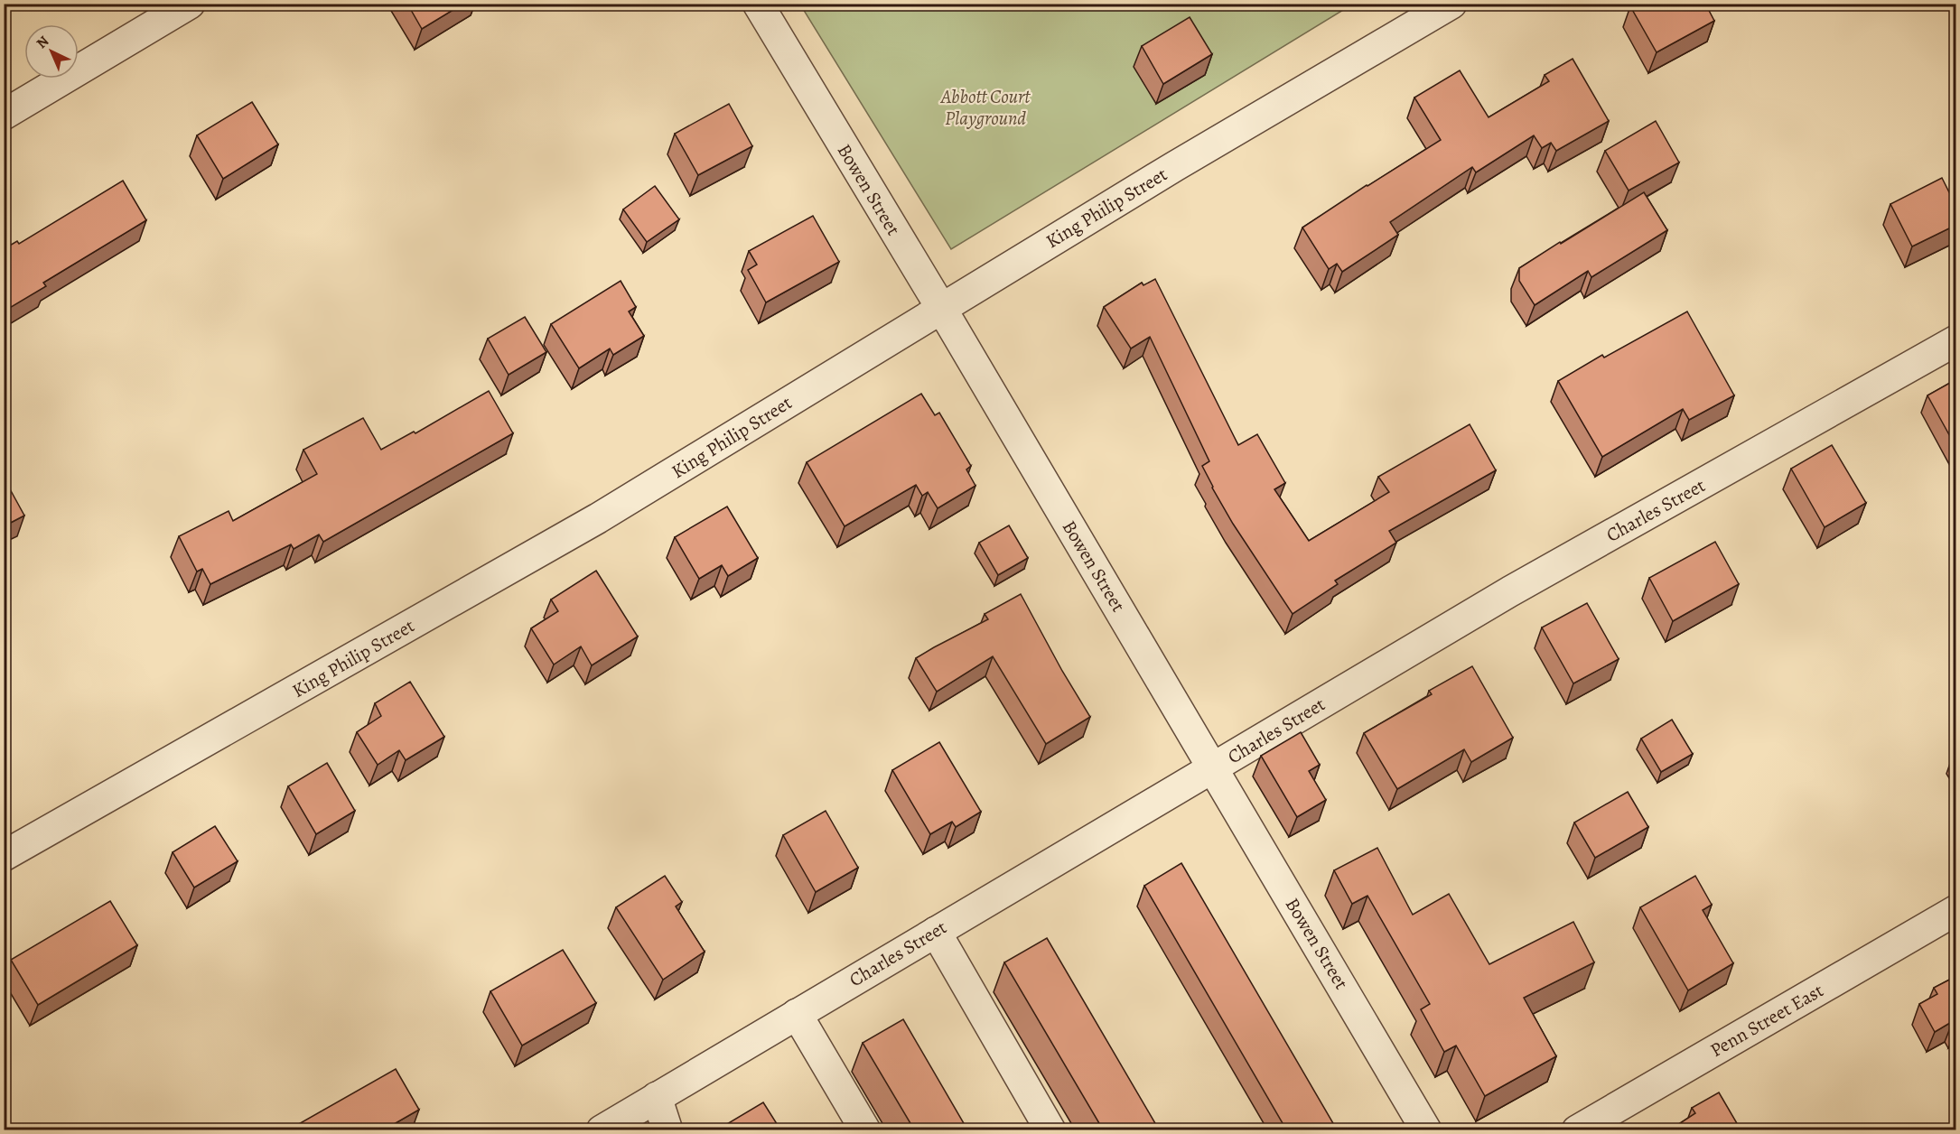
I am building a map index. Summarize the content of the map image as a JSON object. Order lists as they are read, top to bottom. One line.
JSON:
{"streets":{"street":["Bowen Street","King Philip Street","Charles Street","Penn Street East"]},"crossings":[["Bowen Street","King Philip Street"],["Bowen Street","Charles Street"]],"parks":["Abbott Court Playground"],"north":"top left"}
